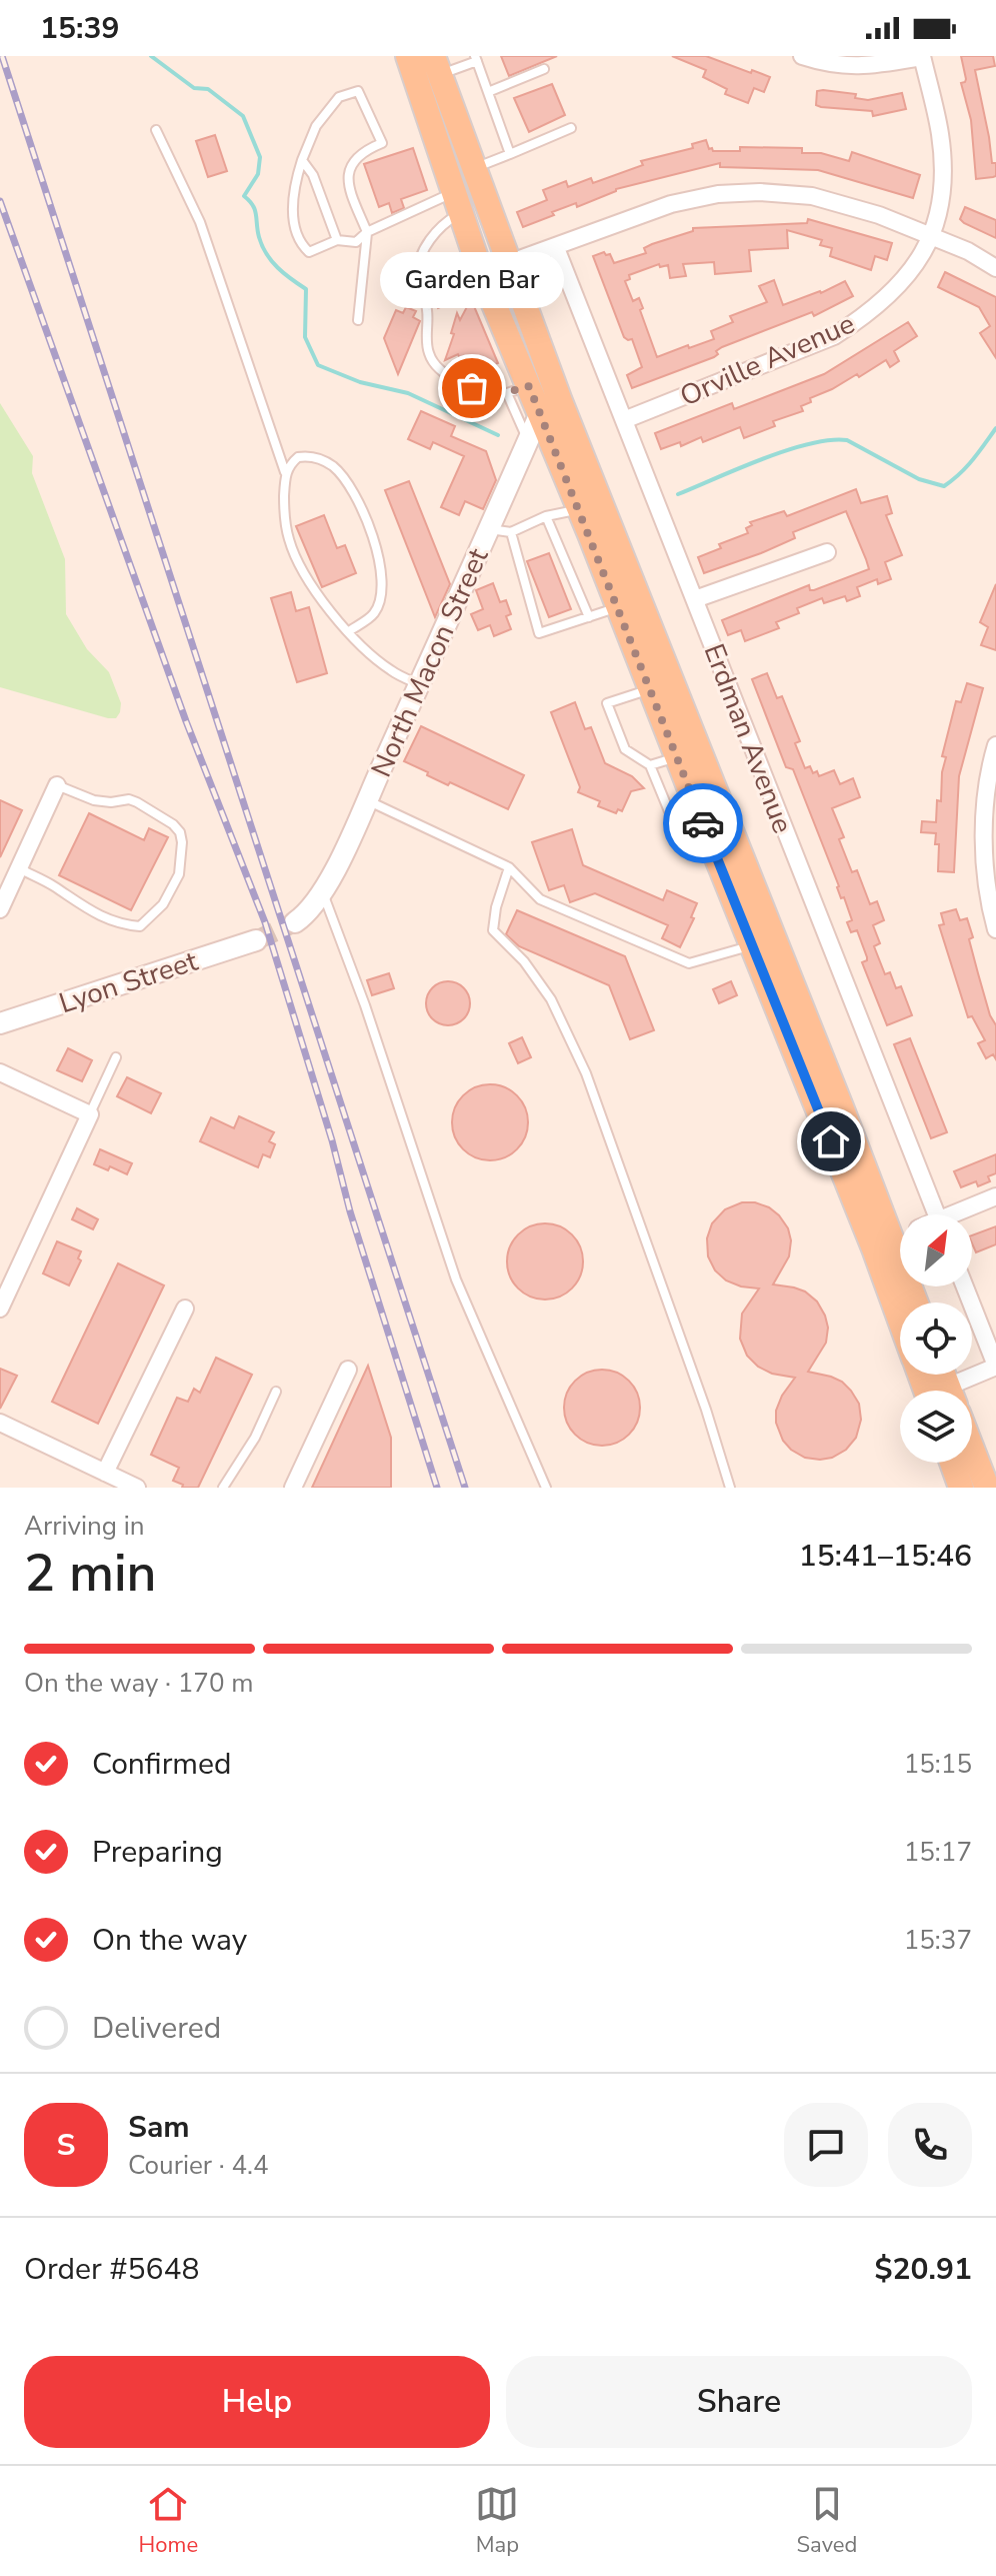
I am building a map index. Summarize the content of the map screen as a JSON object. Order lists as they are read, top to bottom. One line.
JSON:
{"streets":{"main road":["Erdman Avenue"],"street":["Orville Avenue","North Macon Street","Lyon Street"]},"crossings":[["Orville Avenue","Erdman Avenue"],["North Macon Street","Erdman Avenue"]],"places":["Garden Bar"],"north":"top right","page":{"status":"15:39","bubble":"Garden Bar","heading":["2 min","Arriving in","15:41–15:46"],"panel":["Sam","Courier · 4.4","Order #5648","$20.91"],"bar":"On the way · 170 m","list":[["Confirmed","15:15"],["Preparing","15:17"],["On the way","15:37"],"Delivered"],"round":"S","buttons":["Help","Share"],"tabs":["Home","Map","Saved"]}}
